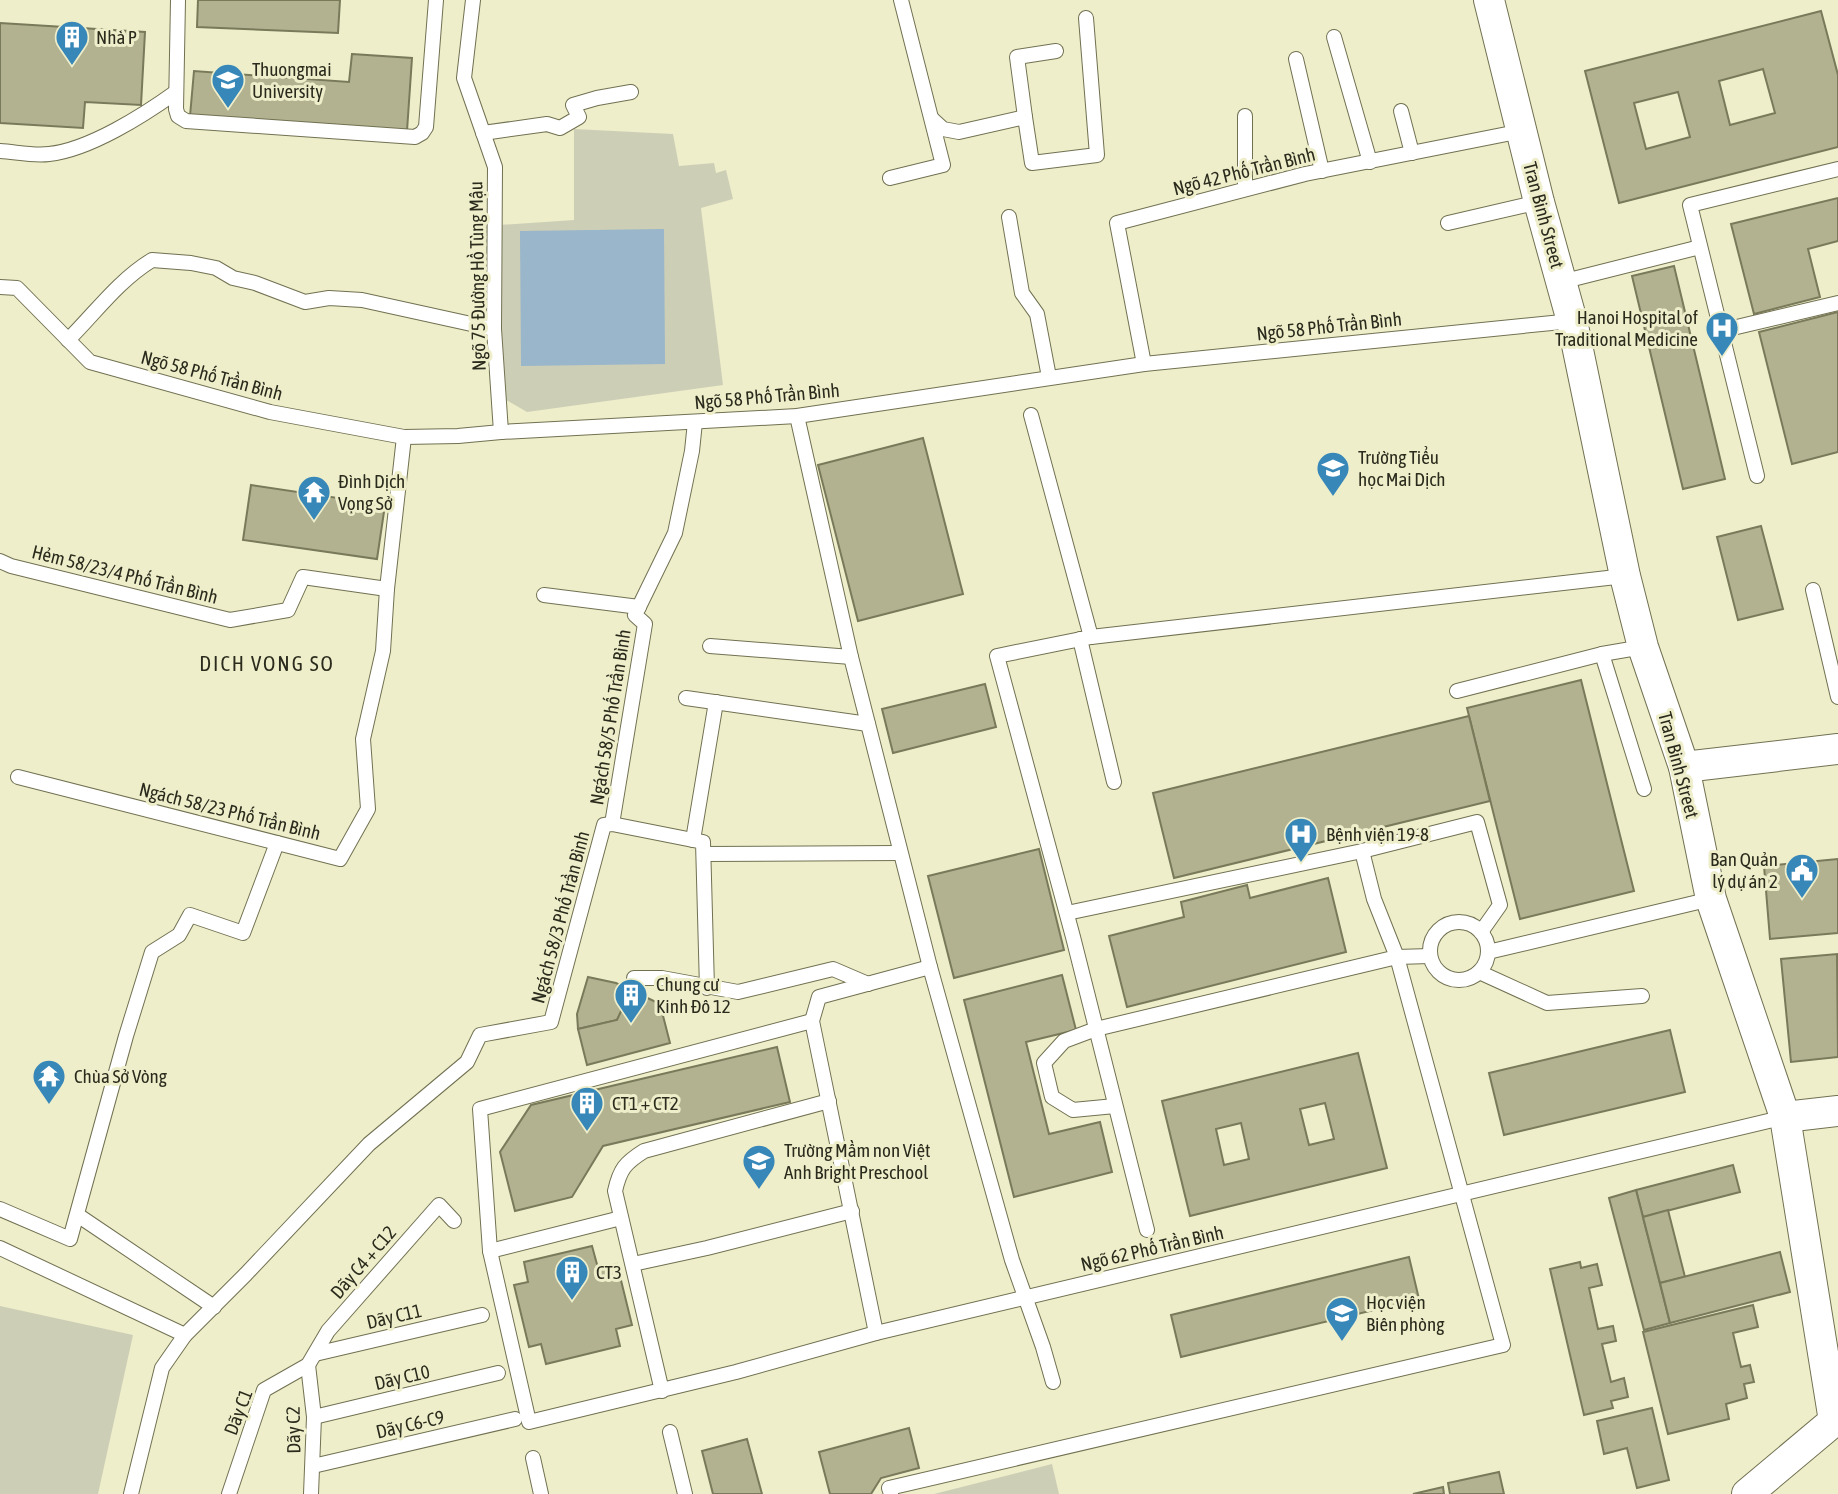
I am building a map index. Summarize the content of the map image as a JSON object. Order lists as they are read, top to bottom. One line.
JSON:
{"streets":{"street":["Tran Binh Street"],"lane":["Ngõ 42 Phố Trần Bình","Ngõ 75 Đường Hồ Tùng Mậu","Ngõ 58 Phố Trần Bình","Hẻm 58/23/4 Phố Trần Bình","Ngách 58/5 Phố Trần Bình","Ngách 58/23 Phố Trần Bình","Ngách 58/3 Phố Trần Bình","Ngõ 62 Phố Trần Bình","Dãy C4 + C12","Dãy C11","Dãy C10","Dãy C1","Dãy C6-C9","Dãy C2"]},"crossings":[["Ngõ 42 Phố Trần Bình","Tran Binh Street"],["Ngõ 42 Phố Trần Bình","Ngõ 58 Phố Trần Bình"],["Tran Binh Street","Ngõ 58 Phố Trần Bình"],["Tran Binh Street","Ngõ 62 Phố Trần Bình"],["Ngõ 75 Đường Hồ Tùng Mậu","Ngõ 58 Phố Trần Bình"],["Ngõ 58 Phố Trần Bình","Ngách 58/5 Phố Trần Bình"],["Ngõ 58 Phố Trần Bình","Ngách 58/23 Phố Trần Bình"],["Hẻm 58/23/4 Phố Trần Bình","Ngách 58/23 Phố Trần Bình"],["Ngách 58/5 Phố Trần Bình","Ngách 58/3 Phố Trần Bình"],["Ngõ 62 Phố Trần Bình","Dãy C6-C9"],["Dãy C4 + C12","Dãy C11"],["Dãy C4 + C12","Dãy C1"],["Dãy C4 + C12","Dãy C2"],["Dãy C11","Dãy C1"],["Dãy C11","Dãy C2"],["Dãy C10","Dãy C2"],["Dãy C1","Dãy C2"],["Dãy C6-C9","Dãy C2"]],"districts":["DICH VONG SO"],"places":{"building":["Nhà P","Chung cư Kinh Đô 12","CT1 + CT2","CT3"],"school or university":["Thuongmai University","Trường Tiểu học Mai Dịch","Trường Mầm non Việt Anh Bright Preschool","Học viện Biên phòng"],"hospital":["Hanoi Hospital of Traditional Medicine","Bệnh viện 19-8"],"temple":["Đình Dịch Vọng Sở","Chùa Sở Vòng"],"public building":["Ban Quản lý dự án 2"]}}
